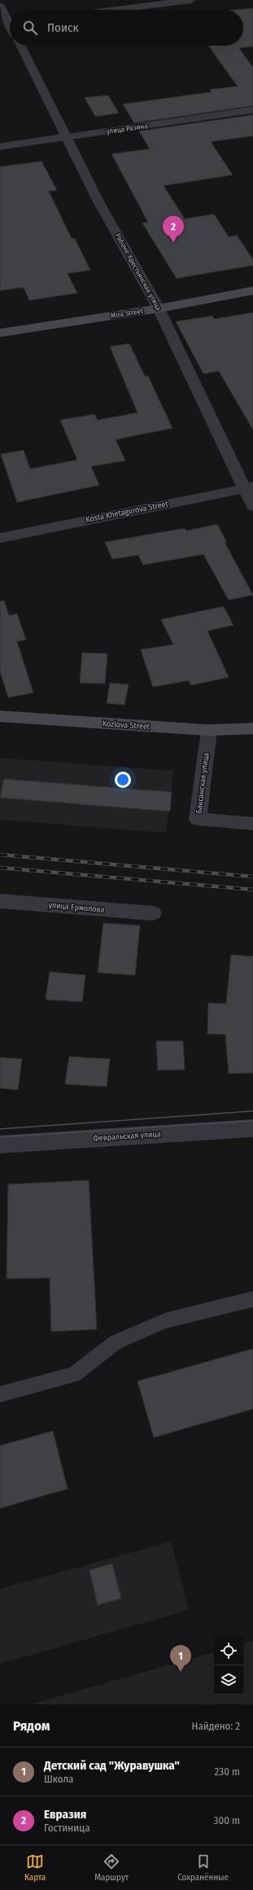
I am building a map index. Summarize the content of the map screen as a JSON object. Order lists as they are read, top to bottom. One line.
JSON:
{"streets":{"main road":["Mira Street","Kozlova Street"],"street":["улица Разина","Рабоче-Крестьянская улица","Kosta Khetagurova Street","Баксанская улица","улица Ермолова","Февральская улица"]},"crossings":[["улица Разина","Рабоче-Крестьянская улица"],["Рабоче-Крестьянская улица","Mira Street"],["Рабоче-Крестьянская улица","Kosta Khetagurova Street"],["Kozlova Street","Баксанская улица"]],"page":{"search":"Поиск","pins":["2","1"],"heading":["Рядом","Найдено: 2"],"list":[{"mark":"1","name":"Детский сад \"Журавушка\"","note":"Школа","value":"230 m"},{"mark":"2","name":"Евразия","note":"Гостиница","value":"300 m"}],"nav":["Карта","Маршрут","Сохранённые"]}}
